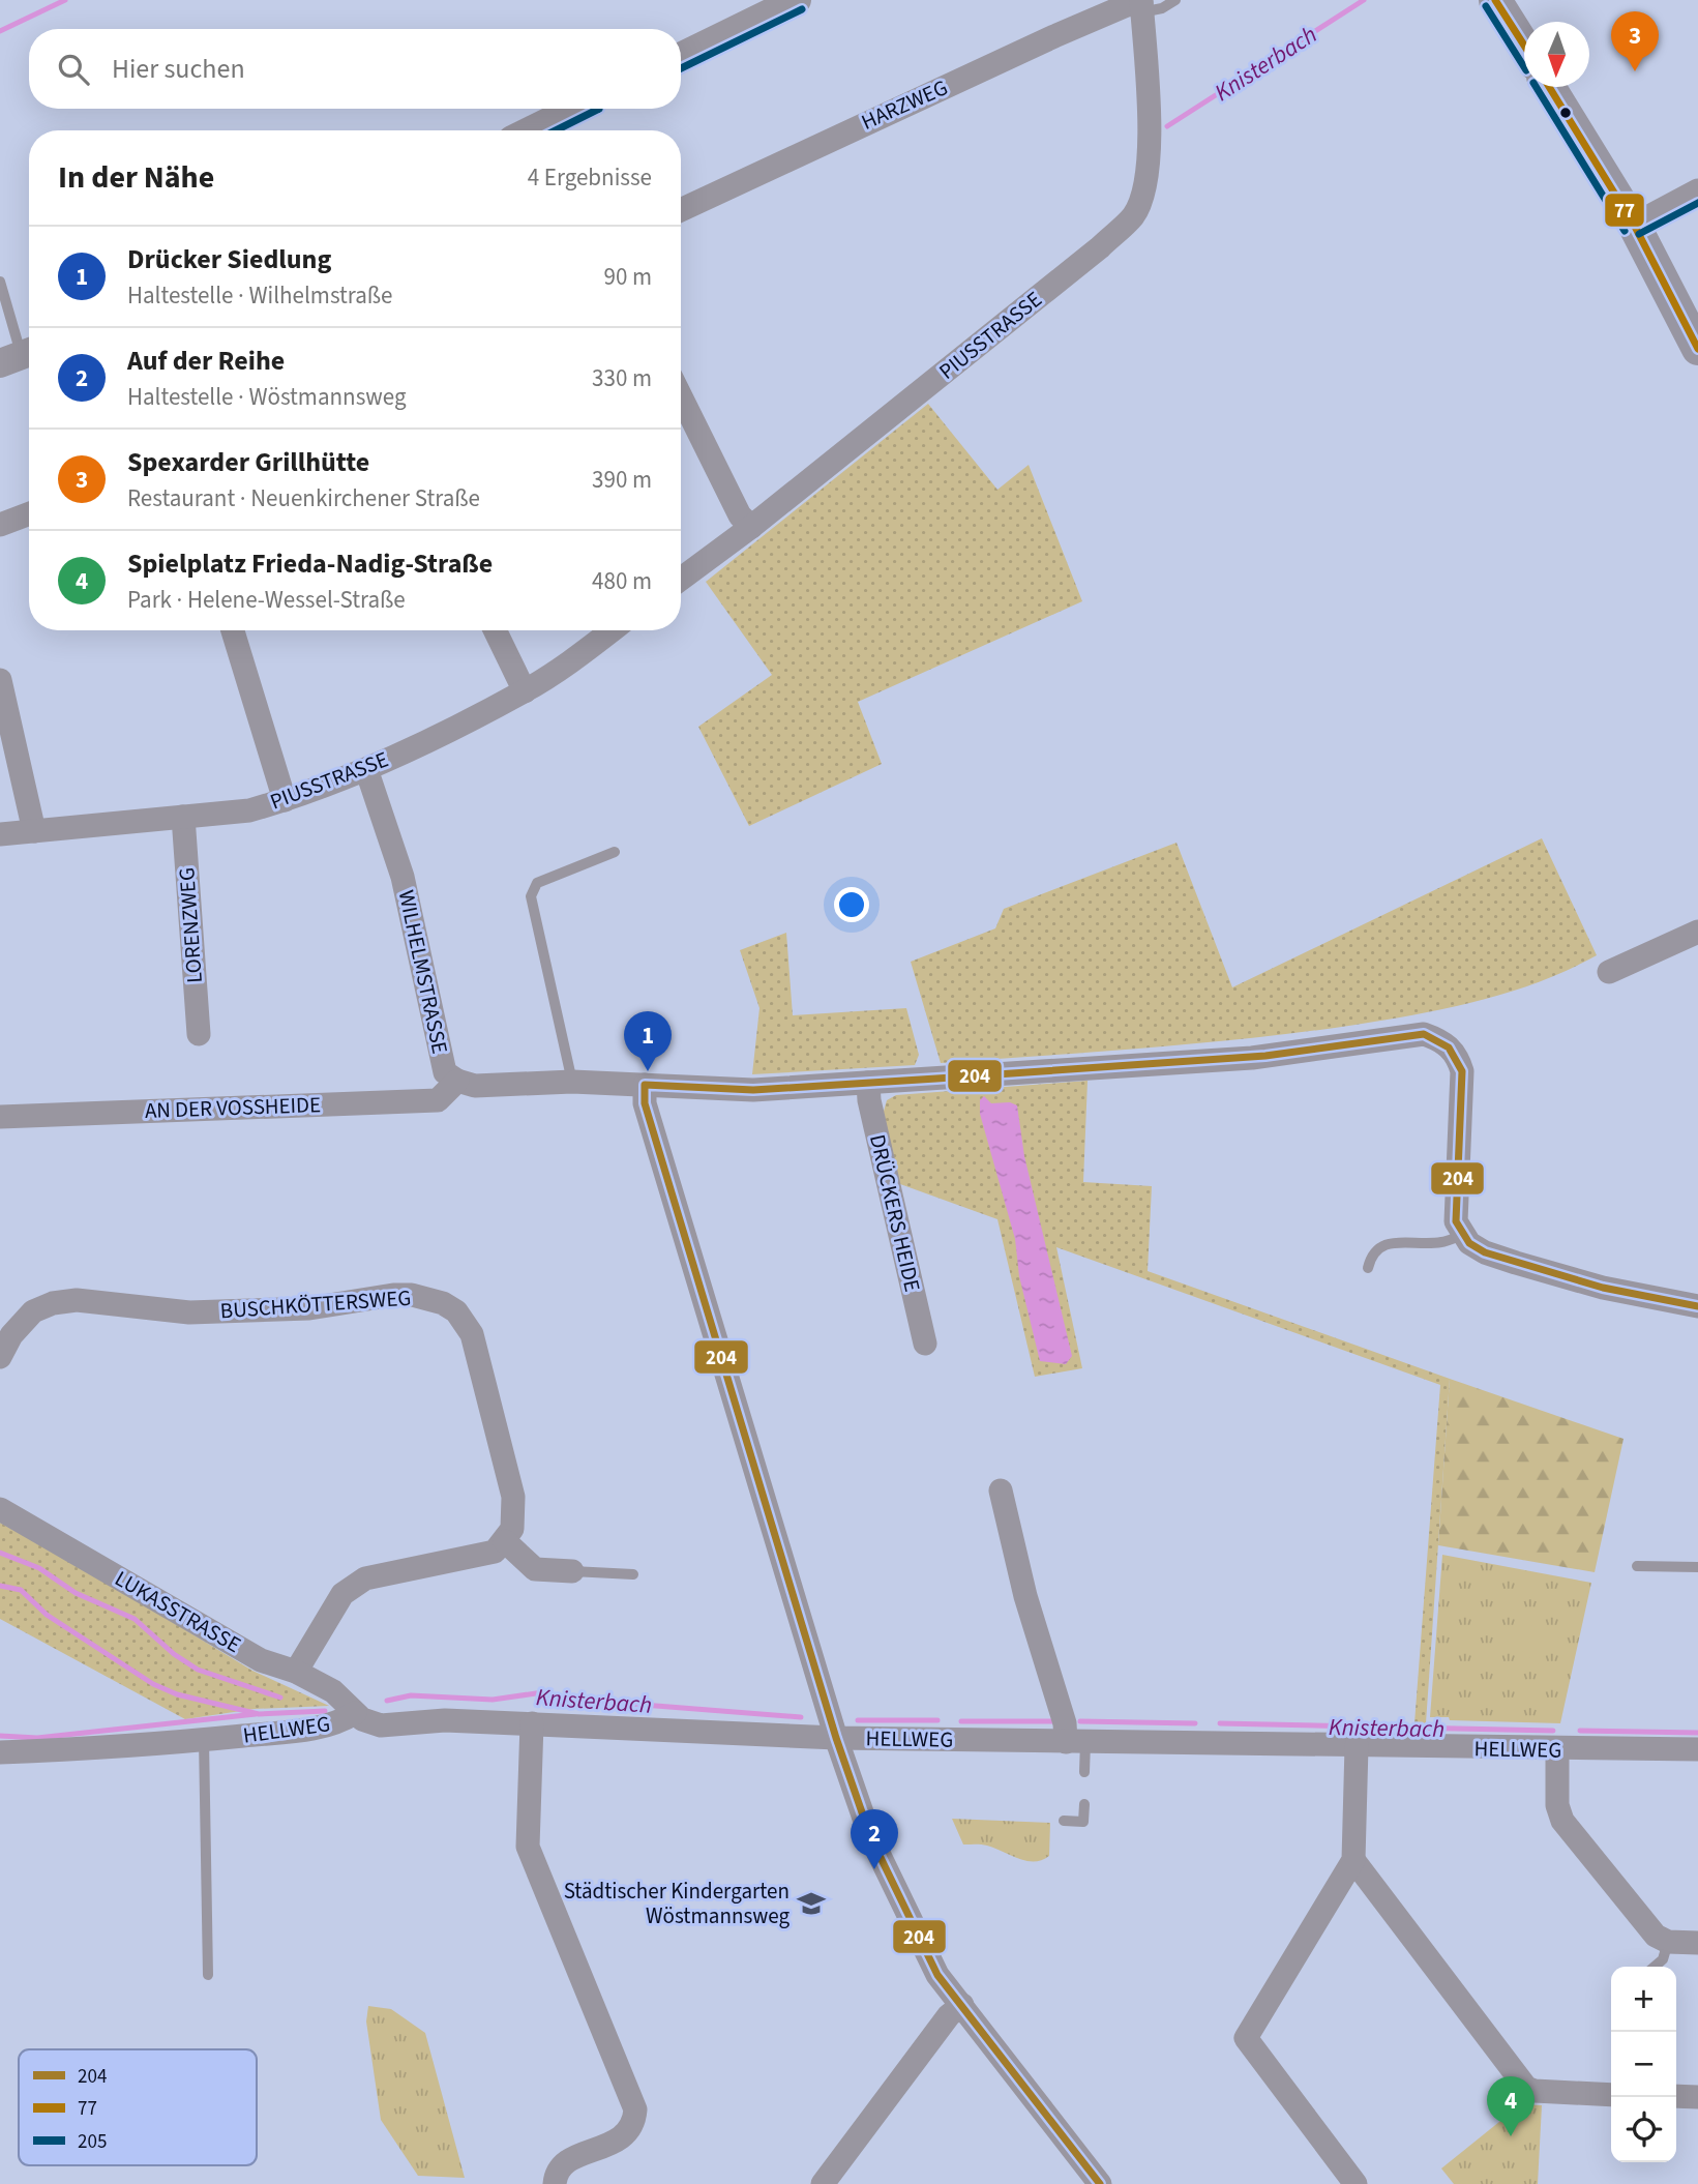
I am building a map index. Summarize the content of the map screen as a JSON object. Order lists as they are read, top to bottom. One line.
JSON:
{"streets":{"street":["HARZWEG","PIUSSTRASSE","LORENZWEG","WILHELMSTRASSE","AN DER VOSSHEIDE","DRÜCKERS HEIDE","BUSCHKÖTTERSWEG","LUKASSTRASSE","HELLWEG"]},"crossings":[["HARZWEG","PIUSSTRASSE"],["PIUSSTRASSE","LORENZWEG"],["PIUSSTRASSE","WILHELMSTRASSE"],["WILHELMSTRASSE","AN DER VOSSHEIDE"],["WILHELMSTRASSE","DRÜCKERS HEIDE"],["LUKASSTRASSE","HELLWEG"]],"water":["Knisterbach"],"places":{"school or university":["Städtischer Kindergarten Wöstmannsweg"]},"lines":["transit line 77","transit line 205","transit line 204"],"legend":["204","77","205"],"north":"bottom","page":{"pins":["3","1","2","4"],"search":"Hier suchen","heading":["In der Nähe","4 Ergebnisse"],"list":[{"mark":"1","name":"Drücker Siedlung","note":"Haltestelle · Wilhelmstraße","value":"90 m"},{"mark":"2","name":"Auf der Reihe","note":"Haltestelle · Wöstmannsweg","value":"330 m"},{"mark":"3","name":"Spexarder Grillhütte","note":"Restaurant · Neuenkirchener Straße","value":"390 m"},{"mark":"4","name":"Spielplatz Frieda-Nadig-Straße","note":"Park · Helene-Wessel-Straße","value":"480 m"}],"map_buttons":["+","−"]}}
